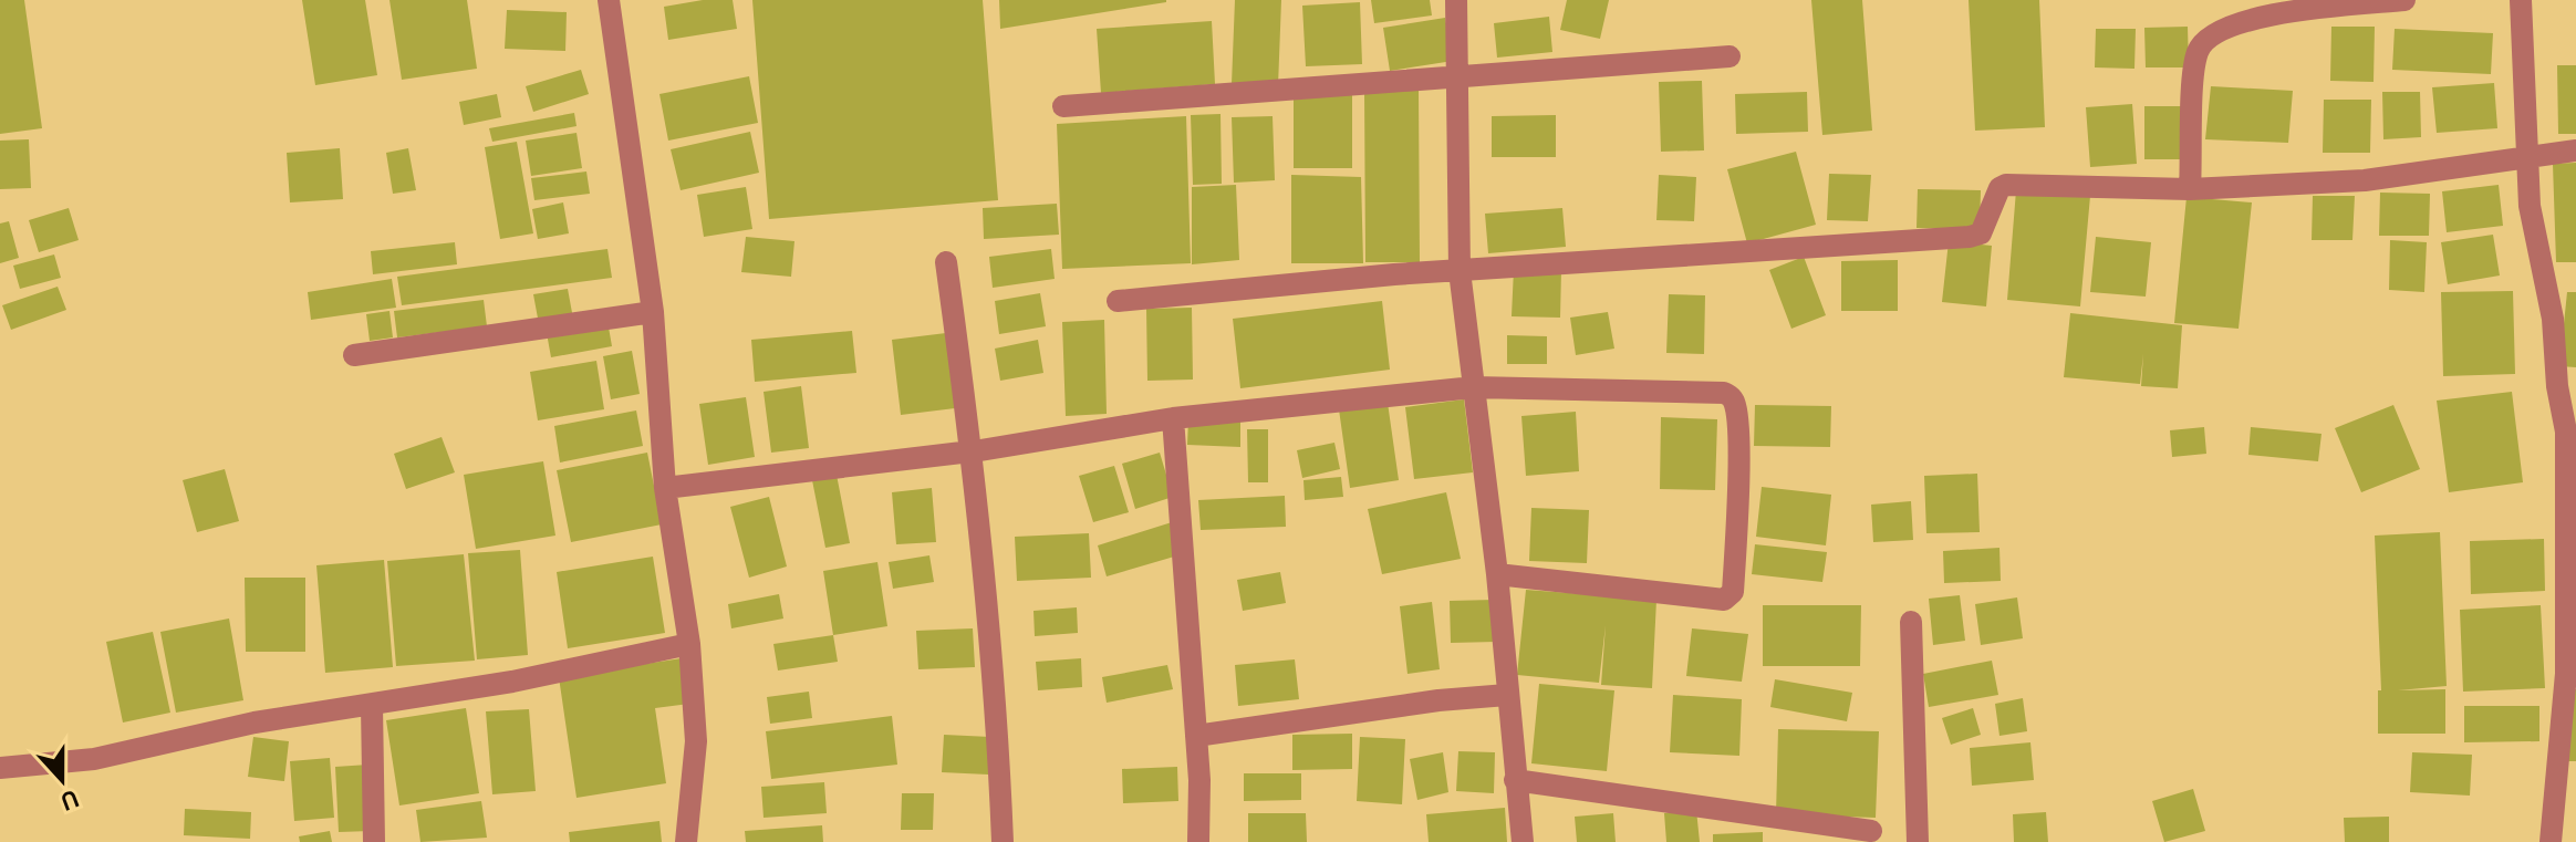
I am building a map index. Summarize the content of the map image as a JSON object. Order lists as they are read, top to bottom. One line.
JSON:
{"north":"bottom"}
